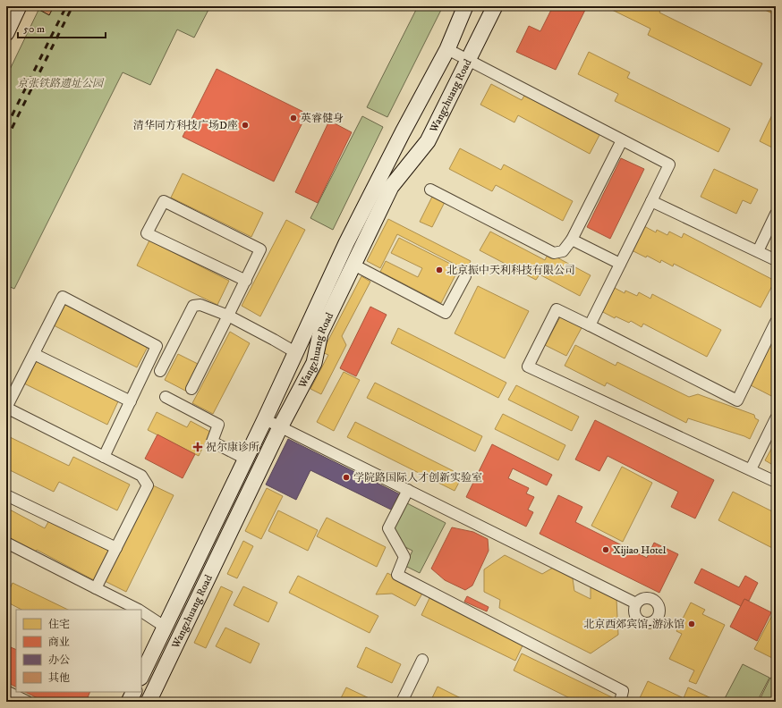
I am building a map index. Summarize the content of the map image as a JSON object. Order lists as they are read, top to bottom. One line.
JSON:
{"streets":{"main road":["Wangzhuang Road"]},"parks":["京张铁路遗址公园"],"places":{"other":["英睿健身","清华同方科技广场D座","北京振中天利科技有限公司","学院路国际人才创新实验室","Xijiao Hotel","北京西郊宾馆-游泳馆"],"health":["祝尔康诊所"]},"legend":["住宅","商业","办公","其他"],"scale_bar":"50 m"}
